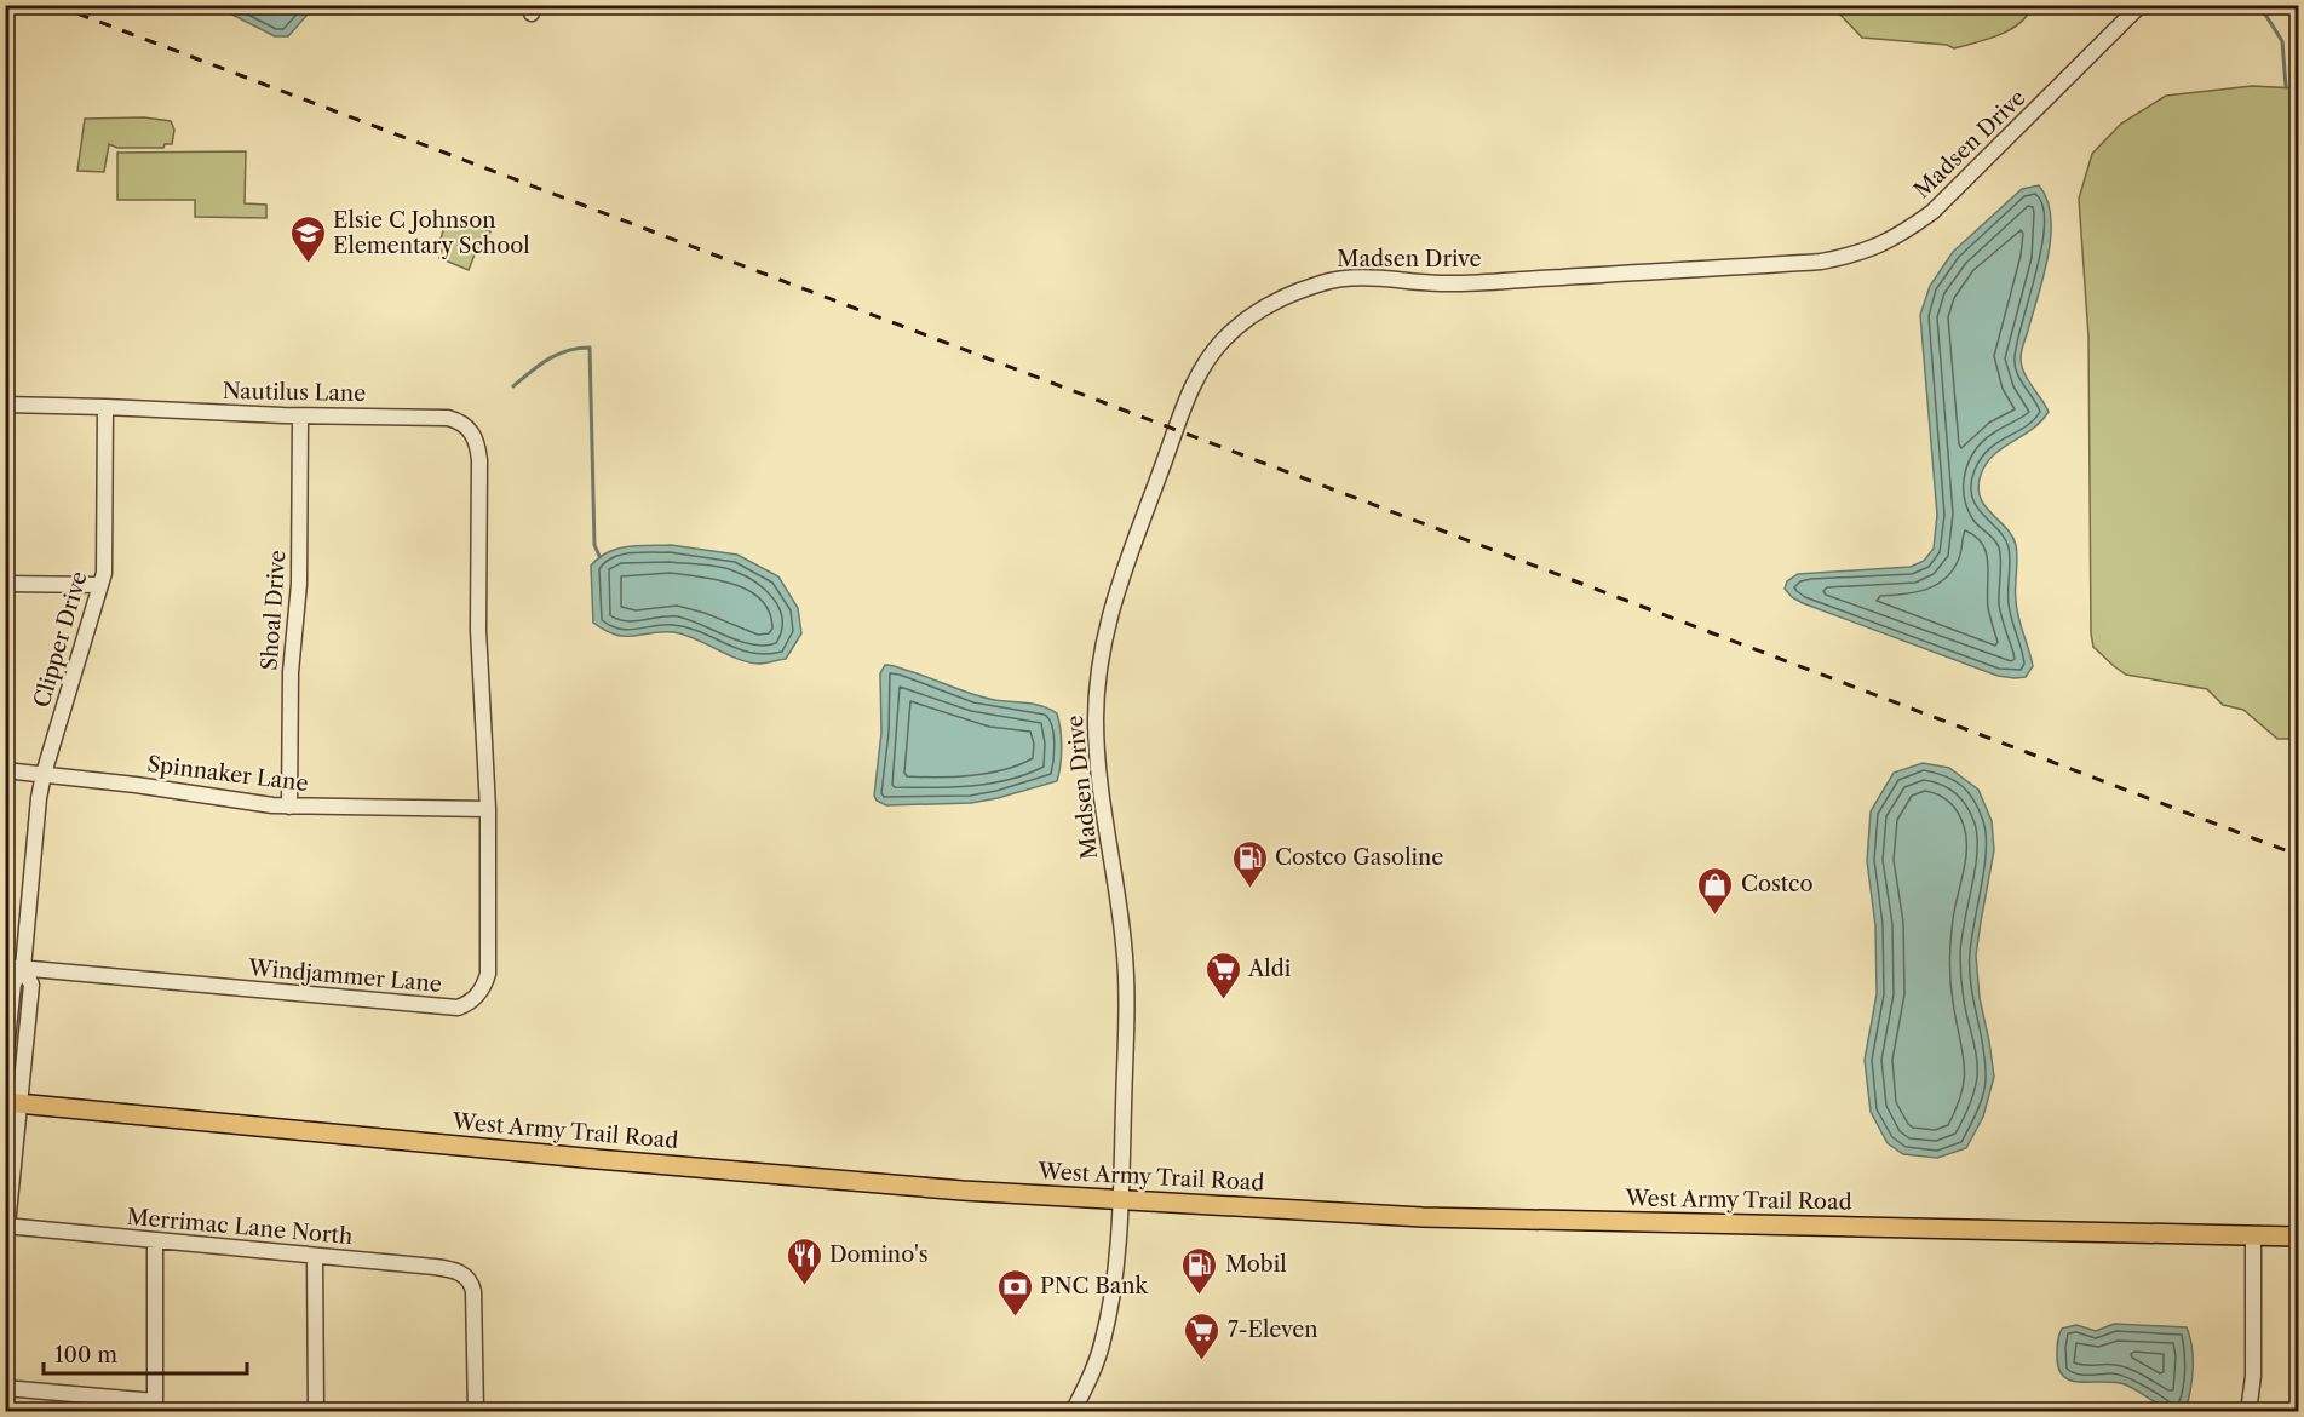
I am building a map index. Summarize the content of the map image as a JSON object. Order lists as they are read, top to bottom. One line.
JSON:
{"streets":{"main road":["West Army Trail Road"],"street":["Madsen Drive","Nautilus Lane","Shoal Drive","Clipper Drive","Spinnaker Lane","Windjammer Lane","Merrimac Lane North"]},"crossings":[["Madsen Drive","West Army Trail Road"],["Nautilus Lane","Shoal Drive"],["Nautilus Lane","Clipper Drive"],["Nautilus Lane","Windjammer Lane"],["Shoal Drive","Spinnaker Lane"],["Clipper Drive","Spinnaker Lane"],["Clipper Drive","Windjammer Lane"],["Clipper Drive","West Army Trail Road"],["Clipper Drive","Merrimac Lane North"],["Spinnaker Lane","Windjammer Lane"]],"places":{"school or university":["Elsie C Johnson Elementary School"],"fuel station":["Costco Gasoline","Mobil"],"shop":["Costco"],"supermarket":["Aldi","7-Eleven"],"restaurant":["Domino's"],"bank":["PNC Bank"]},"scale_bar":"100 m"}
